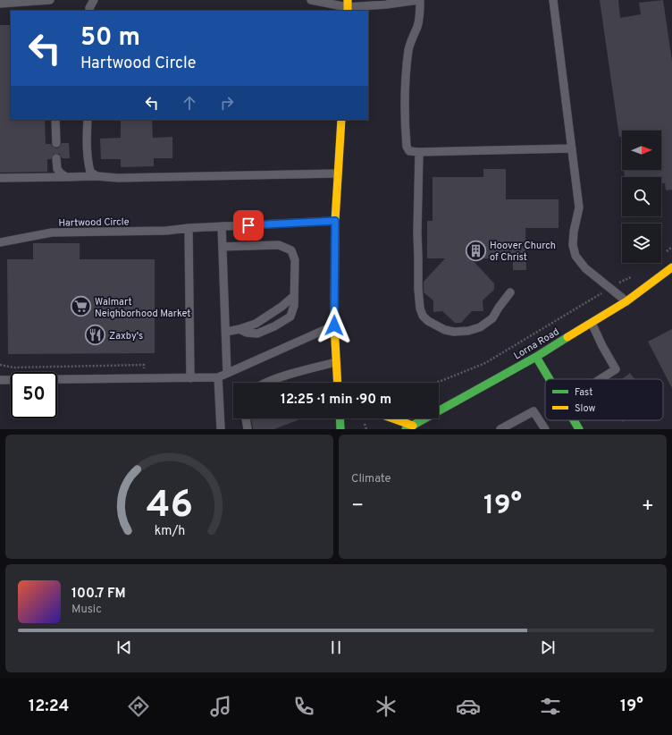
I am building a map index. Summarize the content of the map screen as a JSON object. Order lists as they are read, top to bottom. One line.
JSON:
{"streets":{"street":["Lorna Road"],"lane":["Hartwood Circle"]},"places":{"building":["Hoover Church of Christ"],"supermarket":["Walmart Neighborhood Market"],"restaurant":["Zaxby's"]},"legend":["Fast","Slow"],"north":"right","page":{"turn":["50 m","Hartwood Circle"],"limit":"50","trip":"12:25 · 1 min · 90 m","tile":"Climate","heat":["−","19°","+"],"song":["100.7 FM","Music"],"tabs":["12:24","19°"],"gauge":["46","km/h"]}}
